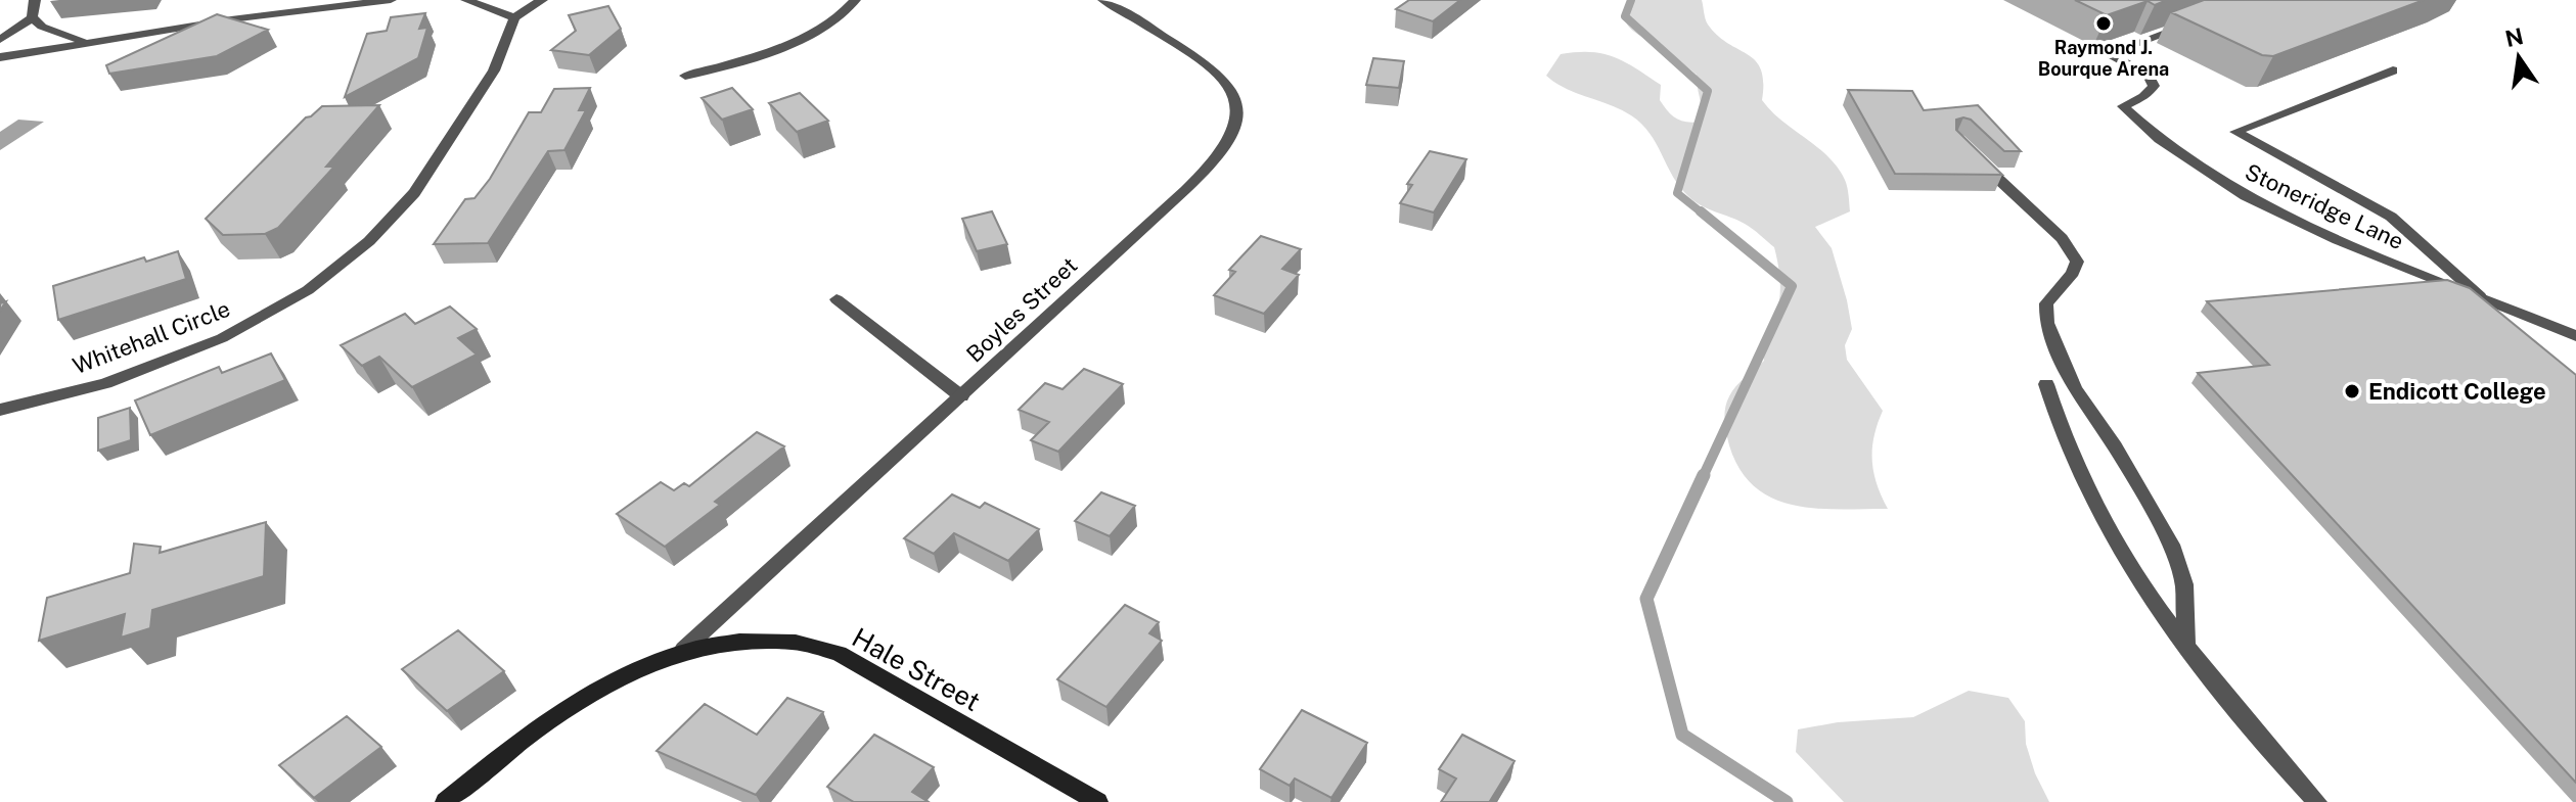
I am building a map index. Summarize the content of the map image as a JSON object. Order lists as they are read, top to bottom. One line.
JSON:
{"streets":{"main road":["Hale Street"],"street":["Stoneridge Lane","Boyles Street","Whitehall Circle"]},"crossings":[["Boyles Street","Hale Street"]],"places":["Raymond J. Bourque Arena","Endicott College"],"north":"top"}
